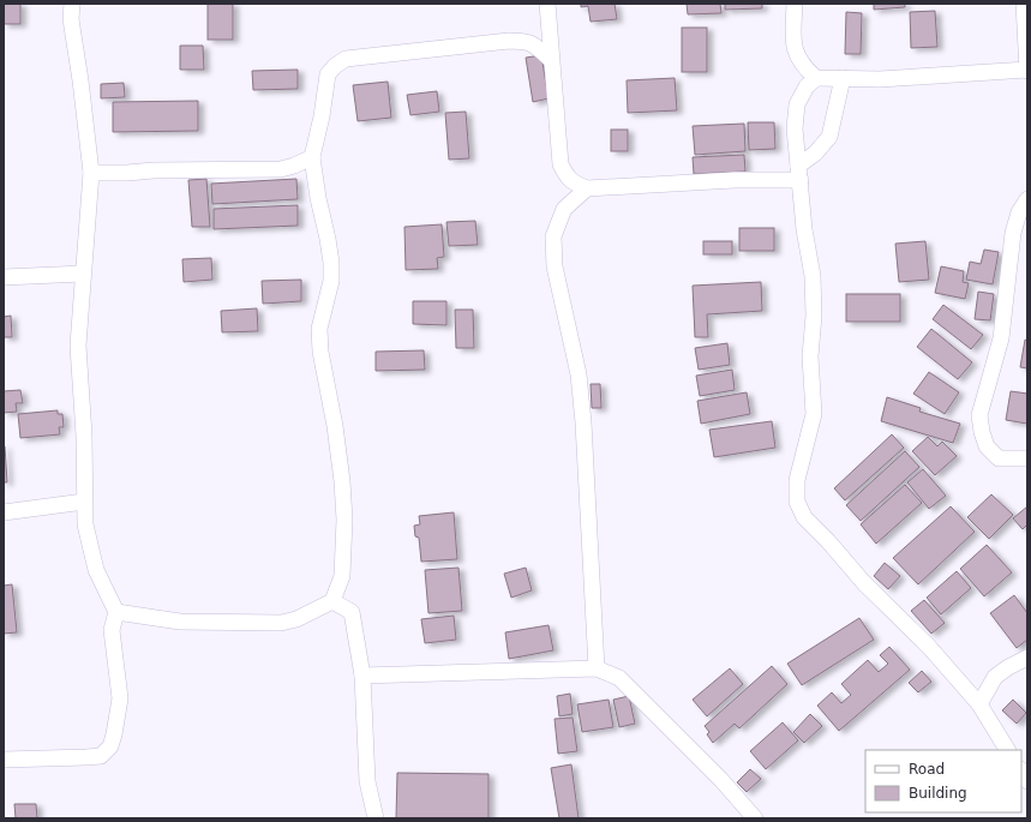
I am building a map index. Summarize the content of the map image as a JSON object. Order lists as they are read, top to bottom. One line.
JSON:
{"legend":["Road","Building"]}
